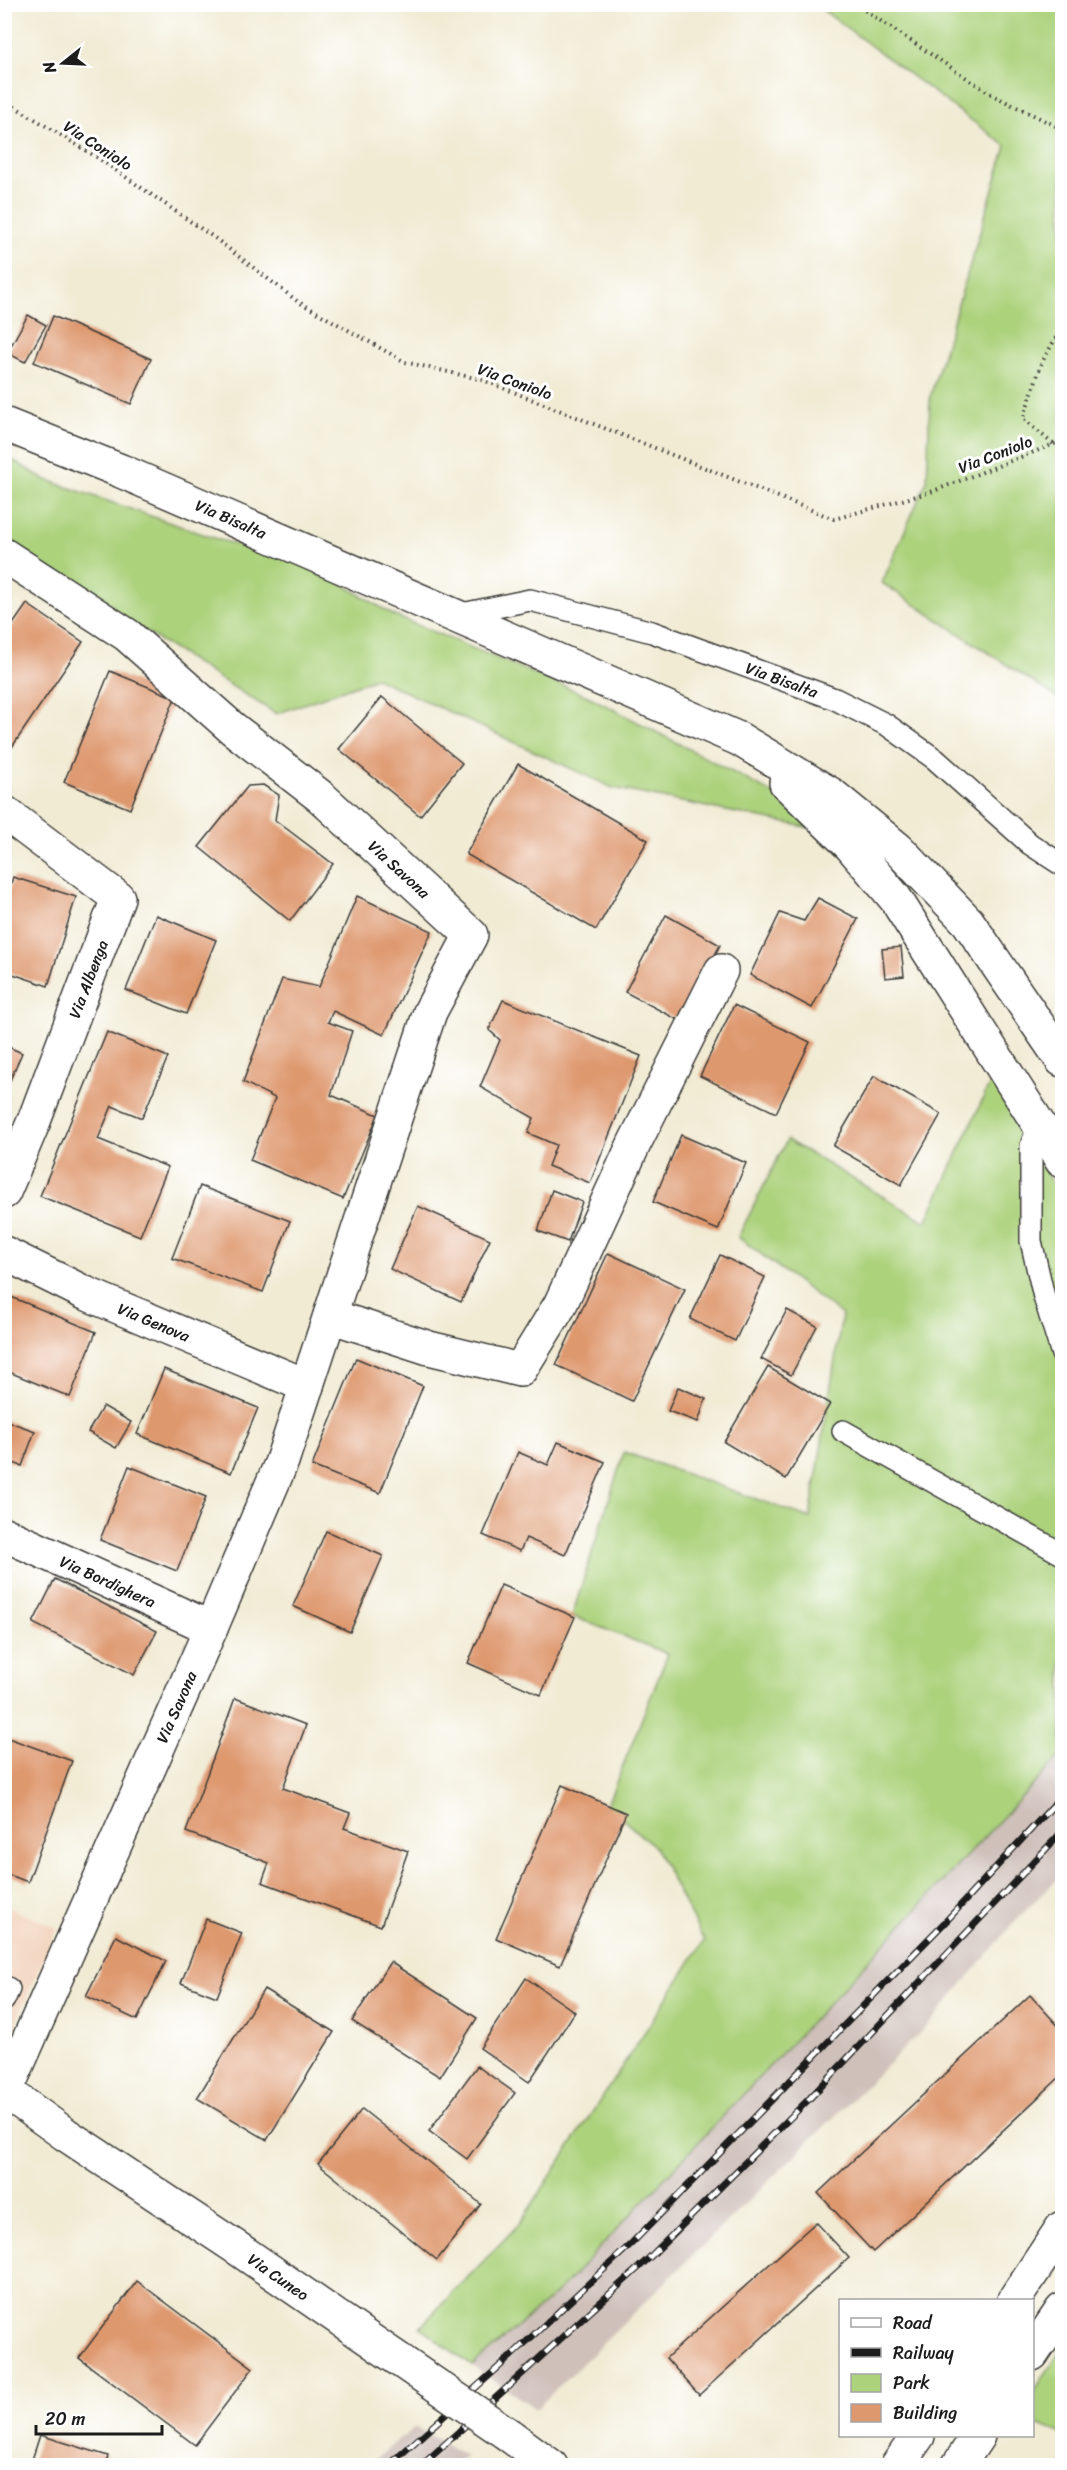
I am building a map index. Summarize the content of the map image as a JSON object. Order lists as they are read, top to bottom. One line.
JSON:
{"streets":{"street":["Via Bisalta","Via Savona","Via Albenga","Via Genova","Via Bordighera","Via Cuneo"],"path":["Via Coniolo"]},"crossings":[["Via Savona","Via Genova"],["Via Savona","Via Bordighera"],["Via Savona","Via Cuneo"]],"legend":["Road","Railway","Park","Building"],"scale_bar":"20 m","north":"left"}
